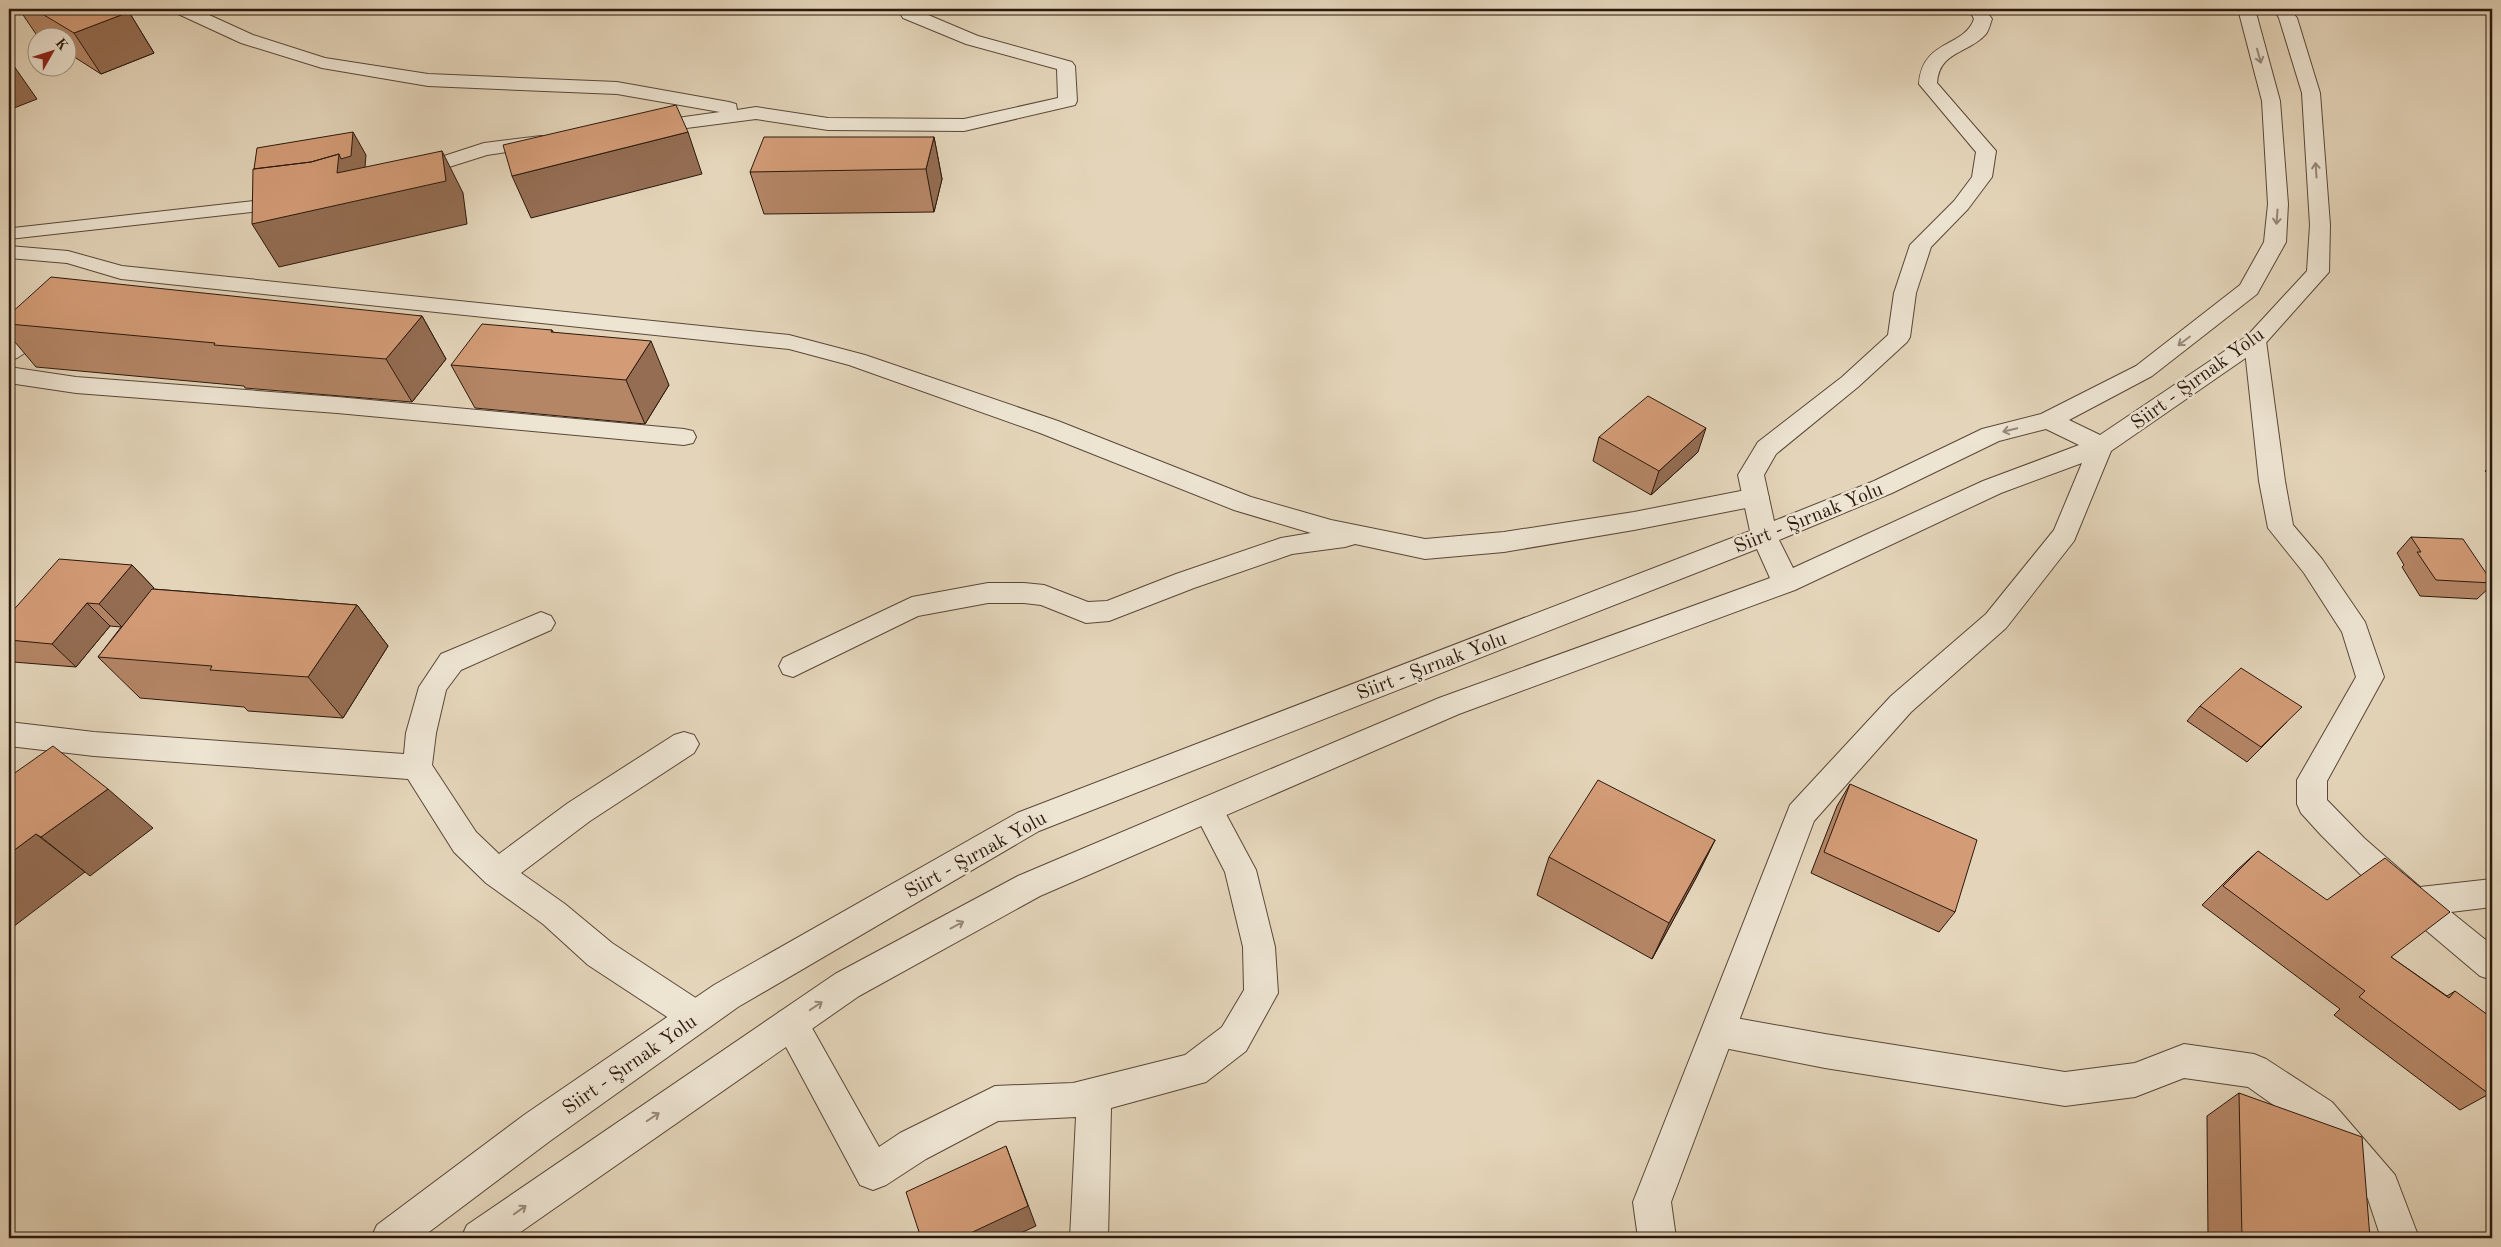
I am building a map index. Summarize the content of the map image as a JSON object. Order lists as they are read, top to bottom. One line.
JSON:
{"streets":{"street":["Siirt - Şırnak Yolu"]},"north":"top right"}
